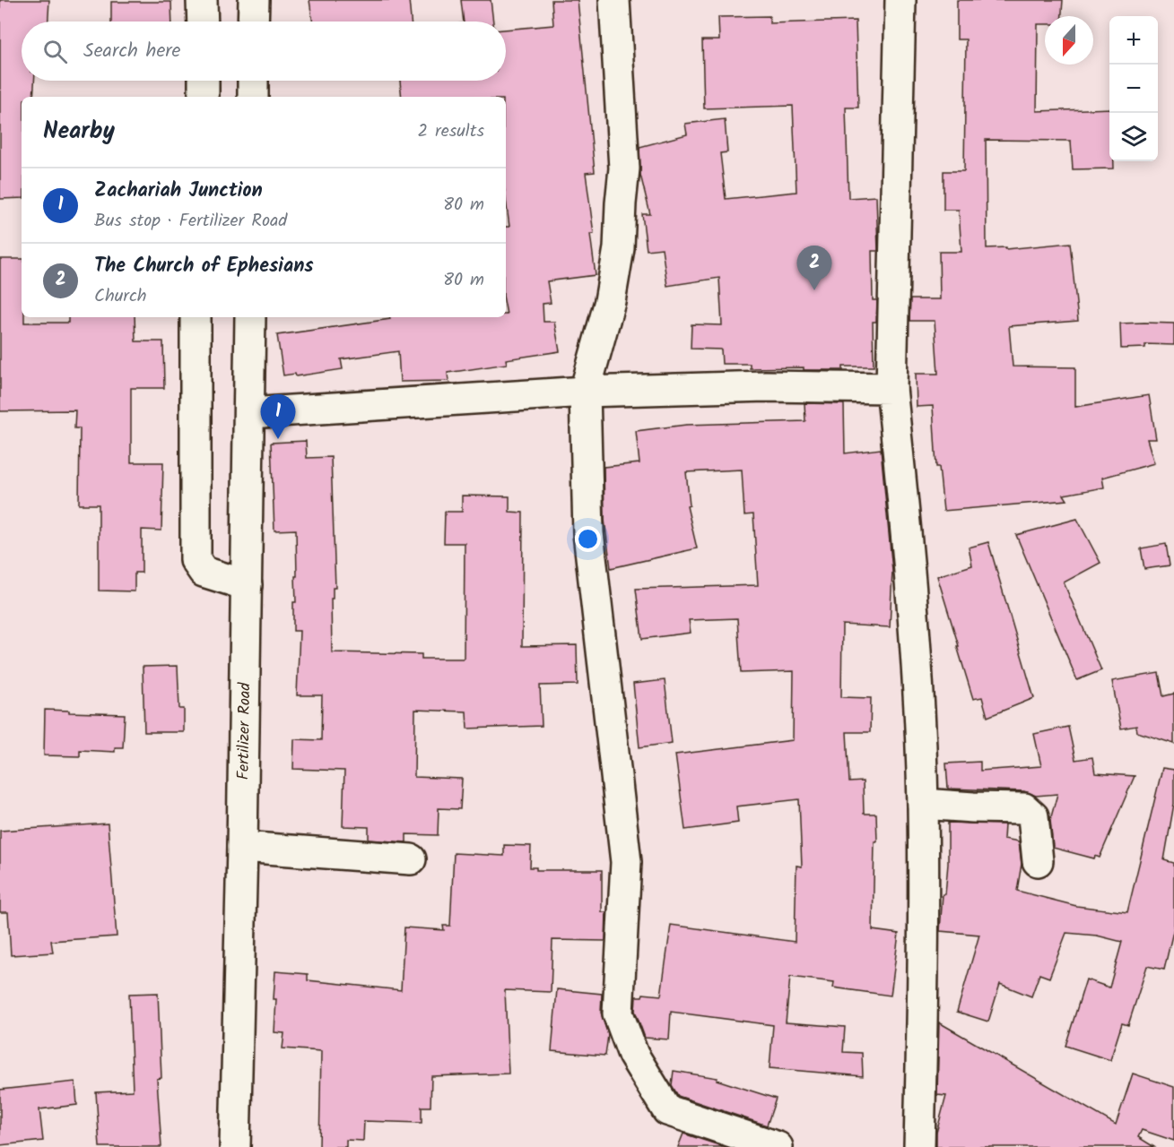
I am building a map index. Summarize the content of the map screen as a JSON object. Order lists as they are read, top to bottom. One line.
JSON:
{"streets":{"street":["Fertilizer Road"]},"north":"bottom","page":{"map_buttons":["+","−"],"search":"Search here","heading":["Nearby","2 results"],"list":[{"mark":"1","name":"Zachariah Junction","note":"Bus stop · Fertilizer Road","value":"80 m"},{"mark":"2","name":"The Church of Ephesians","note":"Church","value":"80 m"}],"pins":["2","1"]}}
